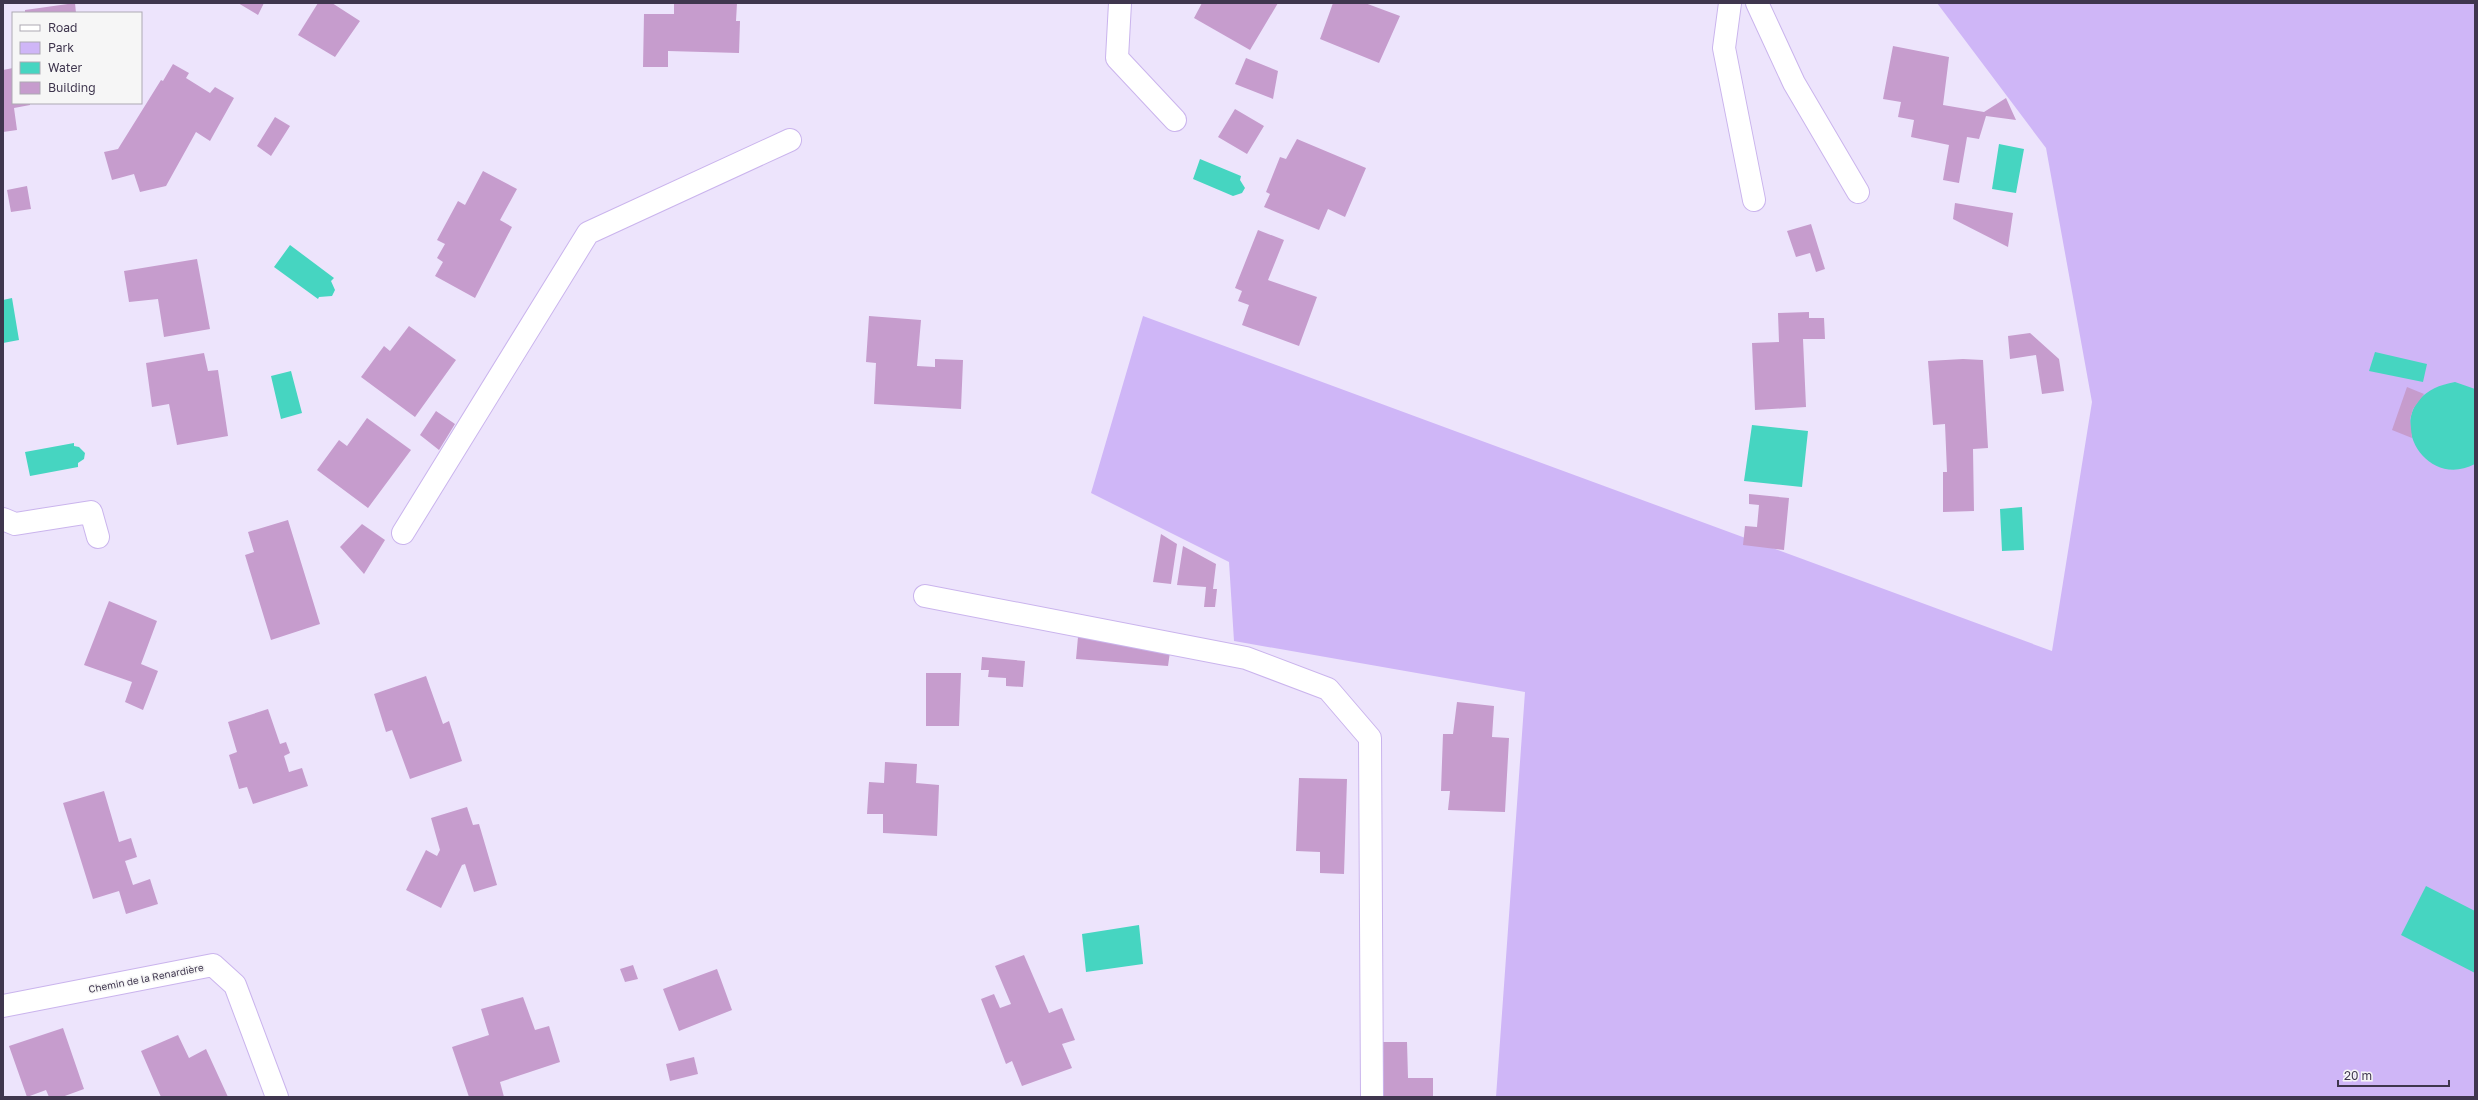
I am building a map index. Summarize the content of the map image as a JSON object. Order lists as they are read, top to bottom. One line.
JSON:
{"streets":{"street":["Chemin de la Renardière"]},"legend":["Road","Park","Water","Building"],"scale_bar":"20 m"}
